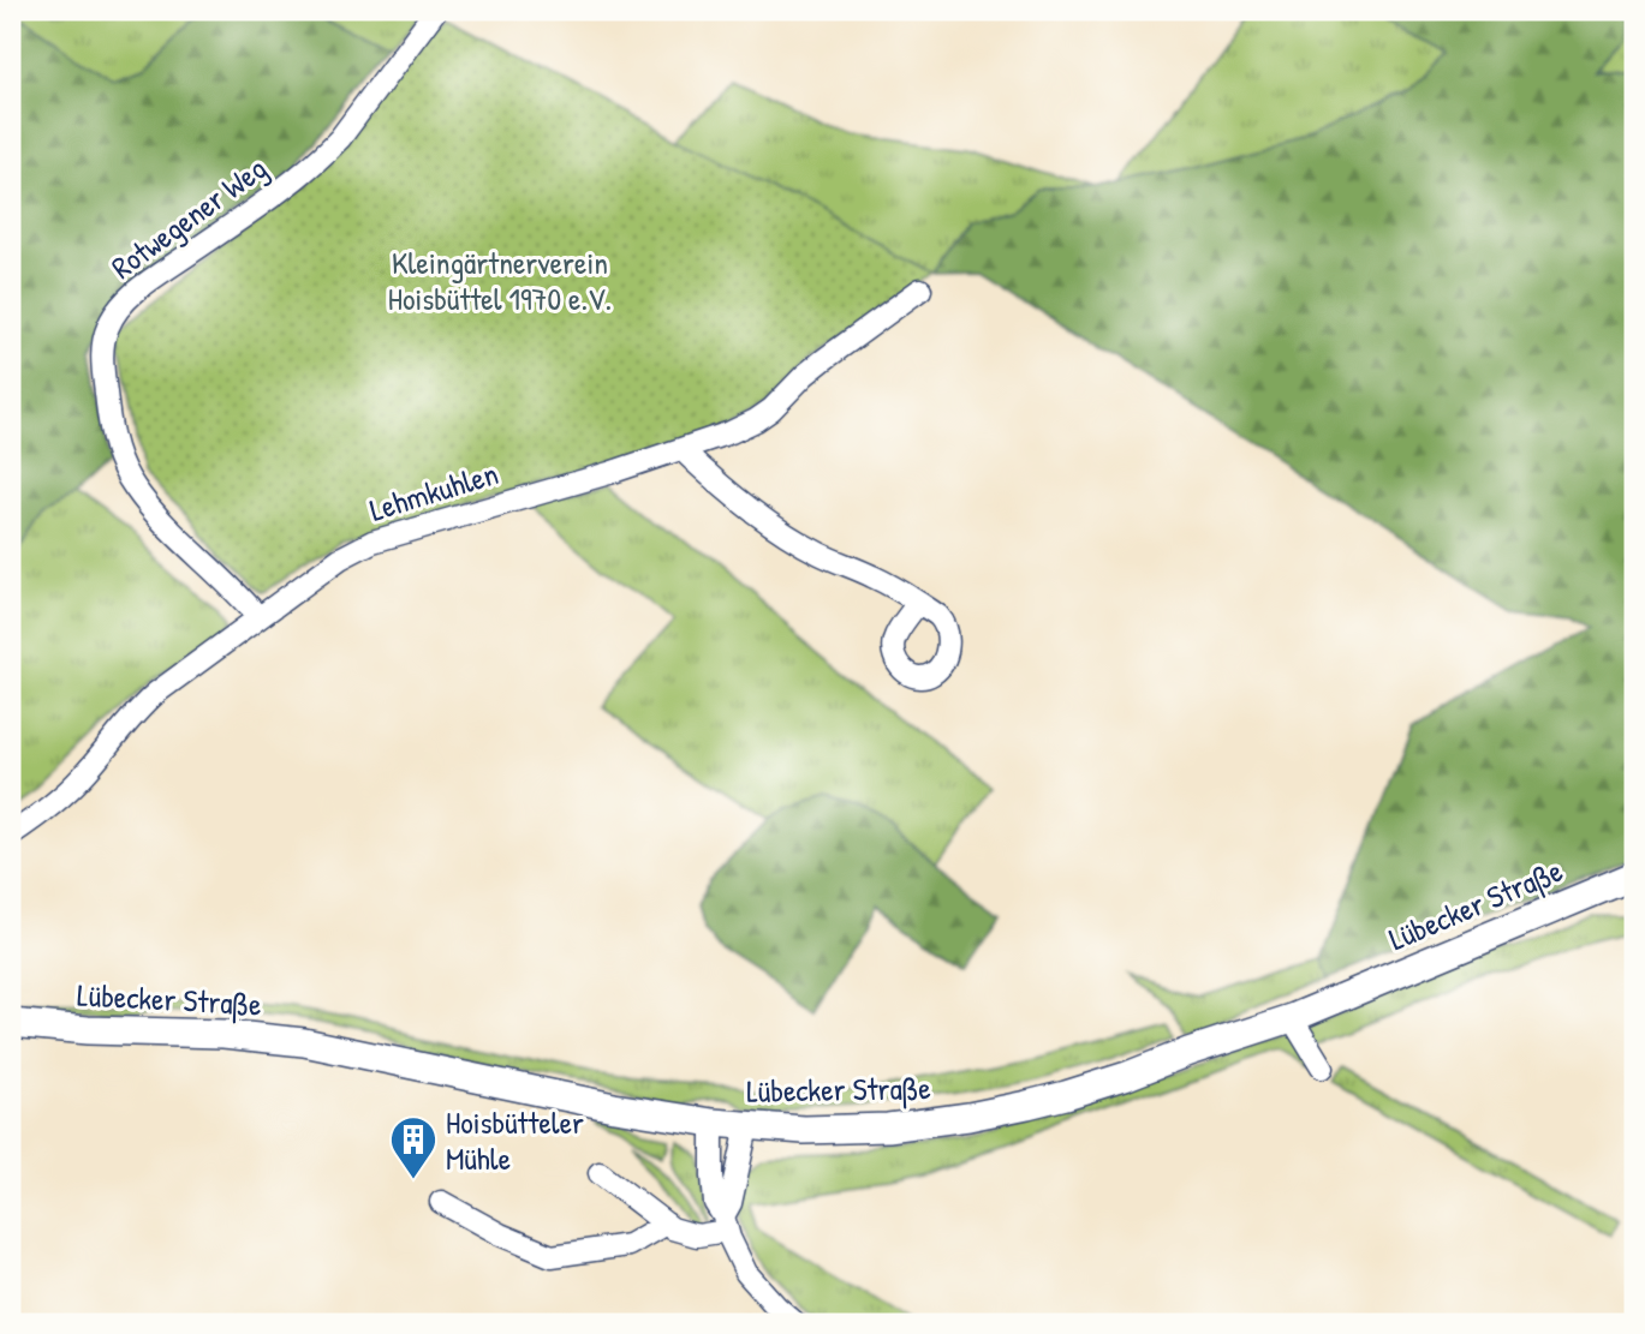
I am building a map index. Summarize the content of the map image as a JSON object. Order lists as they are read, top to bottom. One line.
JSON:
{"streets":{"main road":["Lübecker Straße"],"street":["Rotwegener Weg","Lehmkuhlen"]},"crossings":[["Rotwegener Weg","Lehmkuhlen"]],"parks":["Kleingärtnerverein Hoisbüttel 1970 e.V."],"places":{"building":["Hoisbütteler Mühle"]}}
